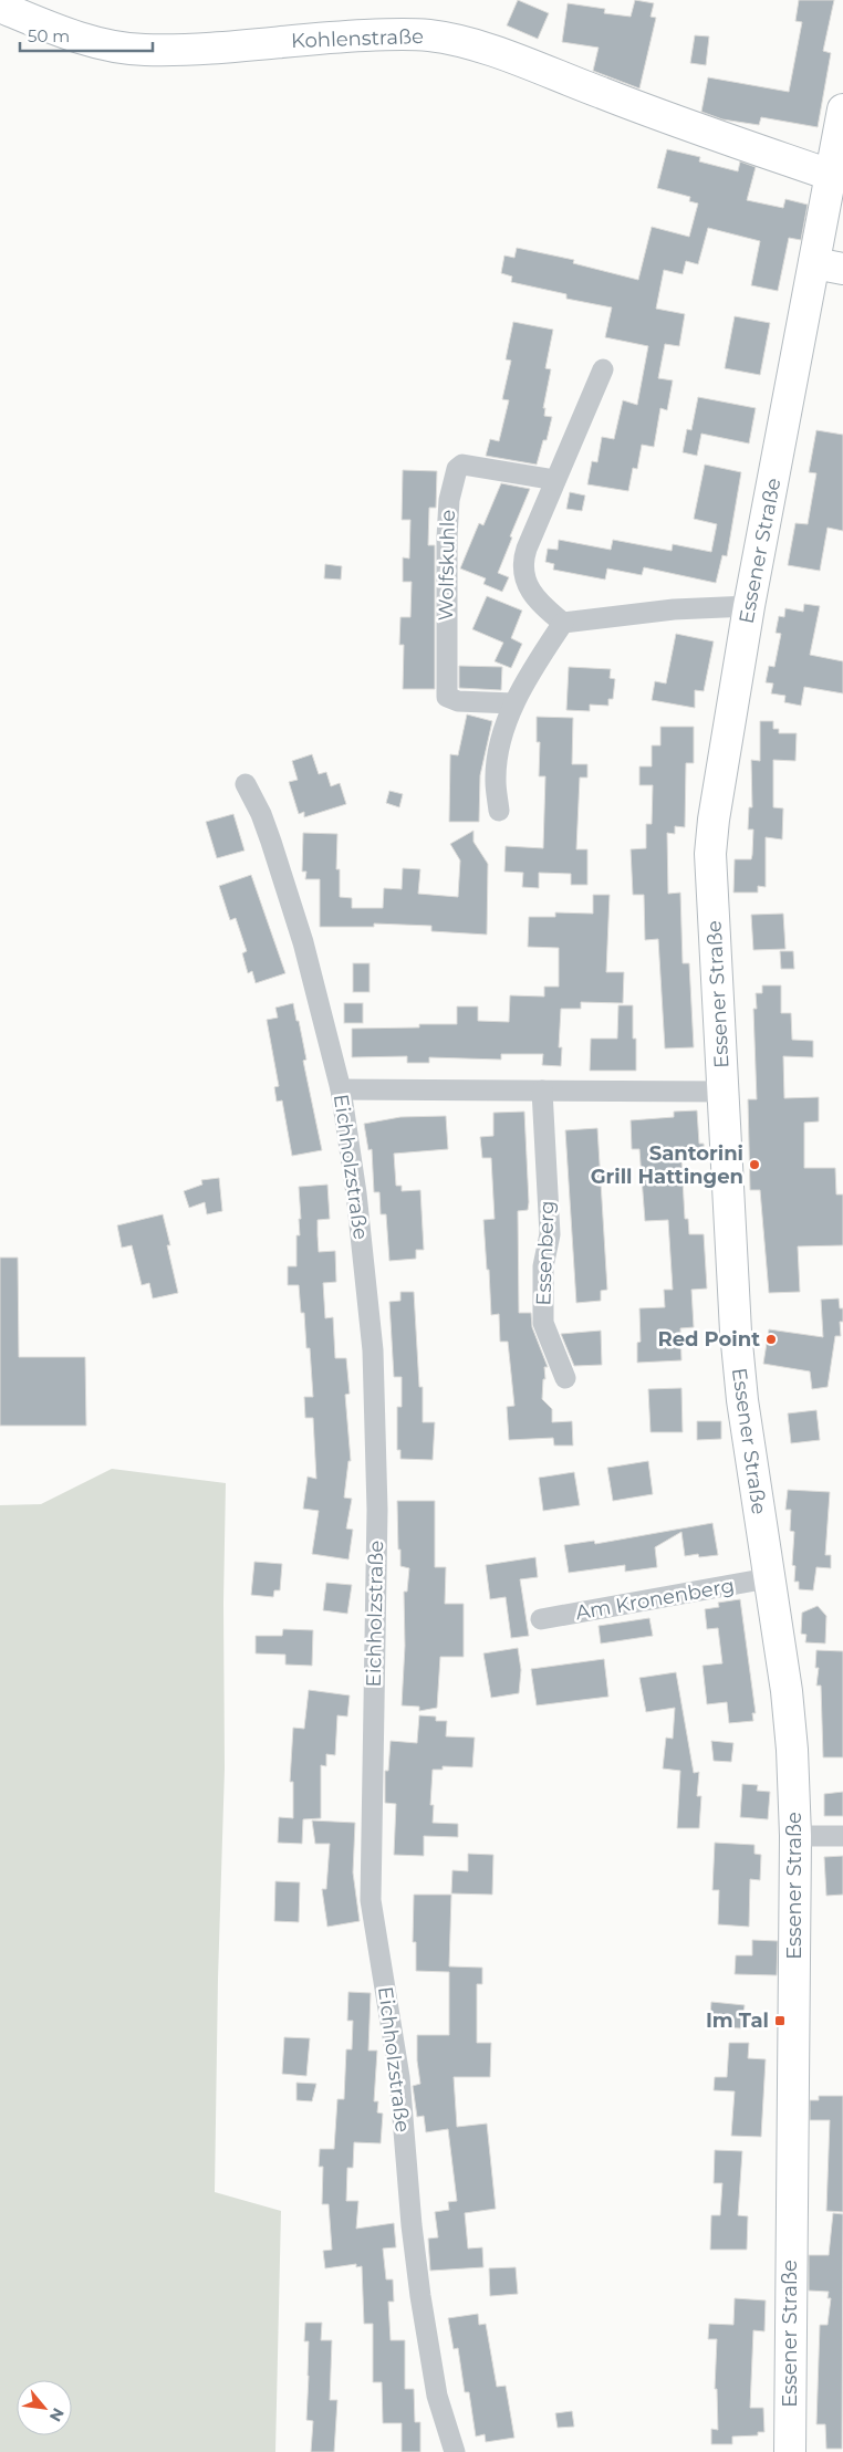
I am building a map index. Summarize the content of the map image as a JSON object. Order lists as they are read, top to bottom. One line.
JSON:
{"streets":{"street":["Kohlenstraße","Essener Straße","Wolfskuhle","Eichholzstraße","Essenberg","Am Kronenberg"]},"crossings":[["Kohlenstraße","Essener Straße"],["Essener Straße","Am Kronenberg"]],"places":{"other":["Santorini Grill Hattingen","Red Point"],"transit":["Im Tal"]},"scale_bar":"50 m","north":"bottom right"}
